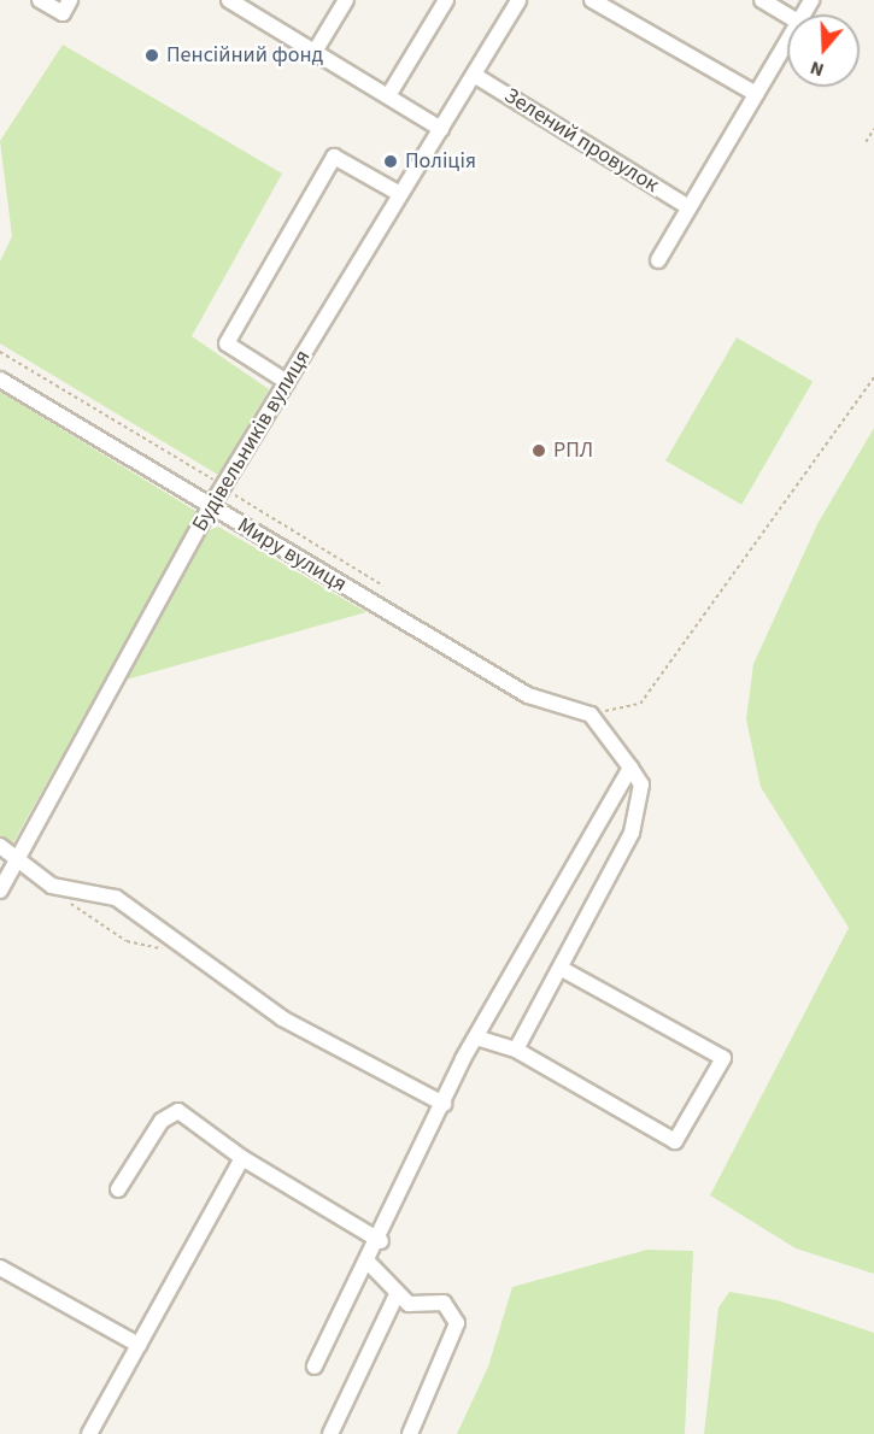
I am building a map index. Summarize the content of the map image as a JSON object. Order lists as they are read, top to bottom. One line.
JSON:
{"streets":{"street":["Зелений провулок","Будівельників вулиця","Миру вулиця"]},"crossings":[["Зелений провулок","Будівельників вулиця"],["Будівельників вулиця","Миру вулиця"]],"places":["Пенсійний фонд","Поліція","РПЛ"],"north":"bottom"}
